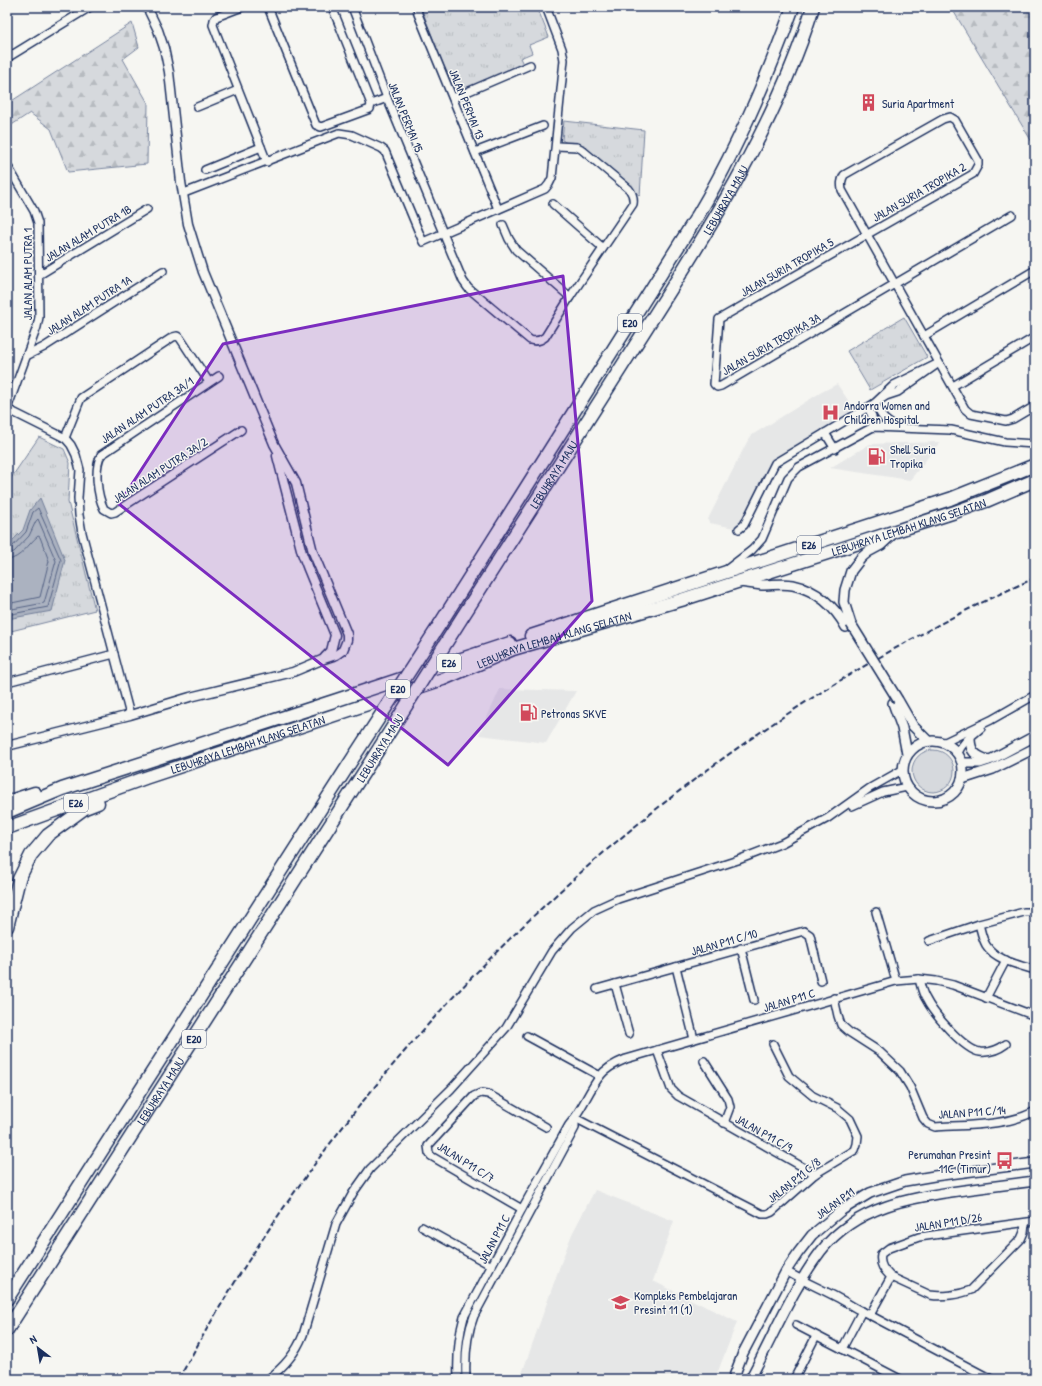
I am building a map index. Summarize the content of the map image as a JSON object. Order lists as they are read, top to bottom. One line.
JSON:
{"streets":{"highway":["LEBUHRAYA MAJU","E20","LEBUHRAYA LEMBAH KLANG SELATAN","E26"],"main road":["JALAN P11"],"street":["JALAN PERMAI 13","JALAN PERMAI 15","JALAN SURIA TROPIKA 2","JALAN ALAM PUTRA 1B","JALAN SURIA TROPIKA 5","JALAN ALAM PUTRA 1","JALAN ALAM PUTRA 1A","JALAN SURIA TROPIKA 3A","JALAN ALAM PUTRA 3A/1","JALAN ALAM PUTRA 3A/2","JALAN P11 C/10","JALAN P11 C","JALAN P11 C/14","JALAN P11 C/9","JALAN P11 C/7","JALAN P11 C/8","JALAN P11 D/26"]},"crossings":[["JALAN SURIA TROPIKA 2","JALAN SURIA TROPIKA 5"],["JALAN ALAM PUTRA 1B","JALAN ALAM PUTRA 1"],["JALAN SURIA TROPIKA 5","JALAN SURIA TROPIKA 3A"],["JALAN ALAM PUTRA 1","JALAN ALAM PUTRA 1A"],["JALAN ALAM PUTRA 3A/1","JALAN ALAM PUTRA 3A/2"],["JALAN P11 C","JALAN P11 C/14"],["JALAN P11 C","JALAN P11 C/9"],["JALAN P11 C","JALAN P11 C/7"],["JALAN P11 C","JALAN P11 C/8"],["JALAN P11 C/9","JALAN P11 C/8"]],"places":{"building":["Suria Apartment"],"hospital":["Andorra Women and Children Hospital"],"fuel station":["Shell Suria Tropika","Petronas SKVE"],"bus stop":["Perumahan Presint 11C (Timur)"],"school or university":["Kompleks Pembelajaran Presint 11 (1)"]},"north":"top left"}
